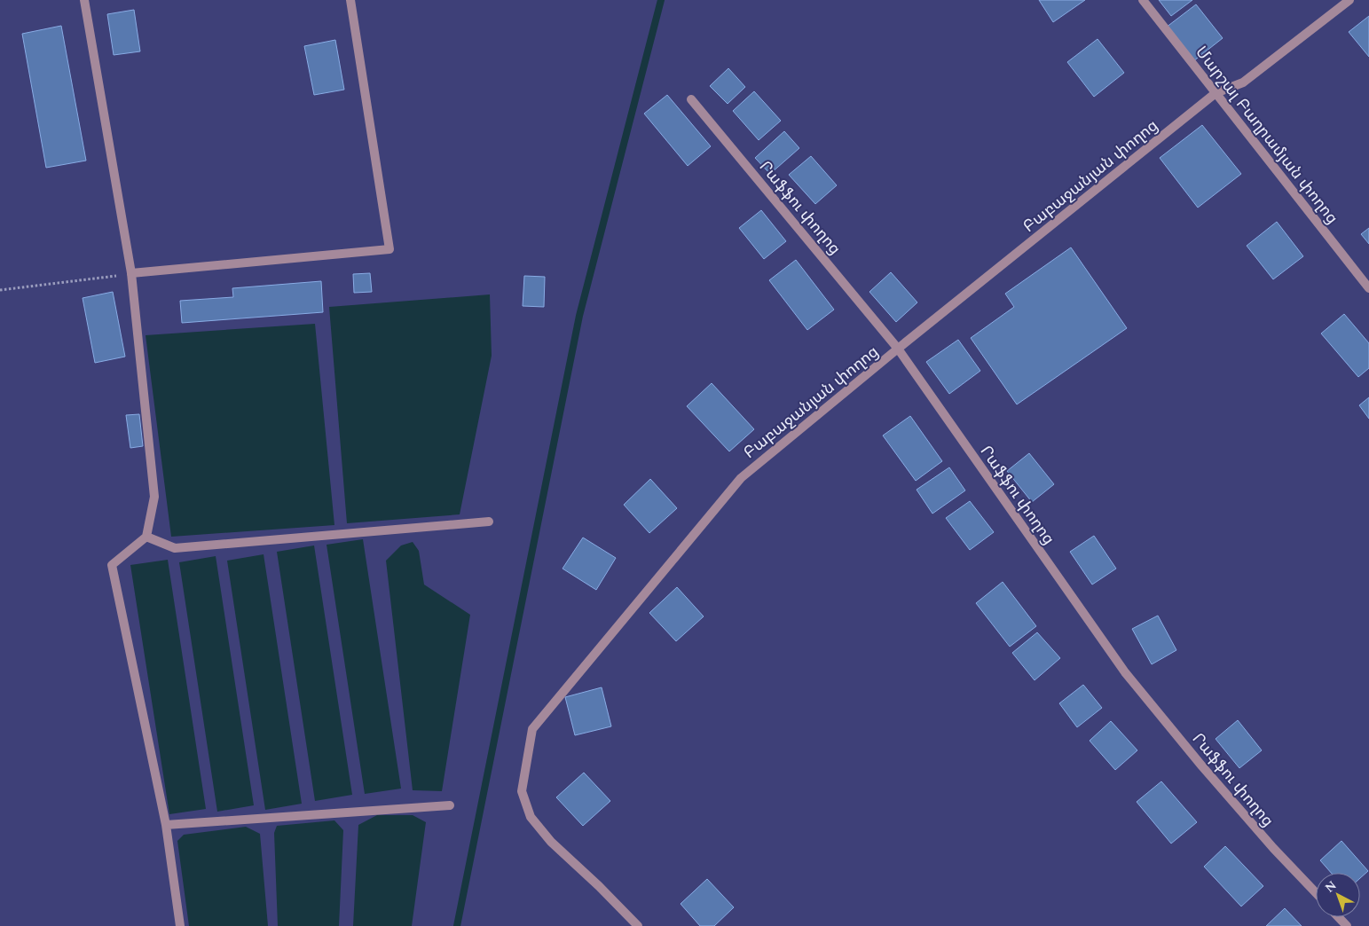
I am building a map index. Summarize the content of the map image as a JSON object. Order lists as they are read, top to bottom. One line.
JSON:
{"streets":{"street":["Մարշալ Բաղրամյան փողոց","Բաբաջանյան փողոց","Րաֆֆու փողոց"]},"crossings":[["Մարշալ Բաղրամյան փողոց","Բաբաջանյան փողոց"],["Բաբաջանյան փողոց","Րաֆֆու փողոց"]],"north":"top left"}
